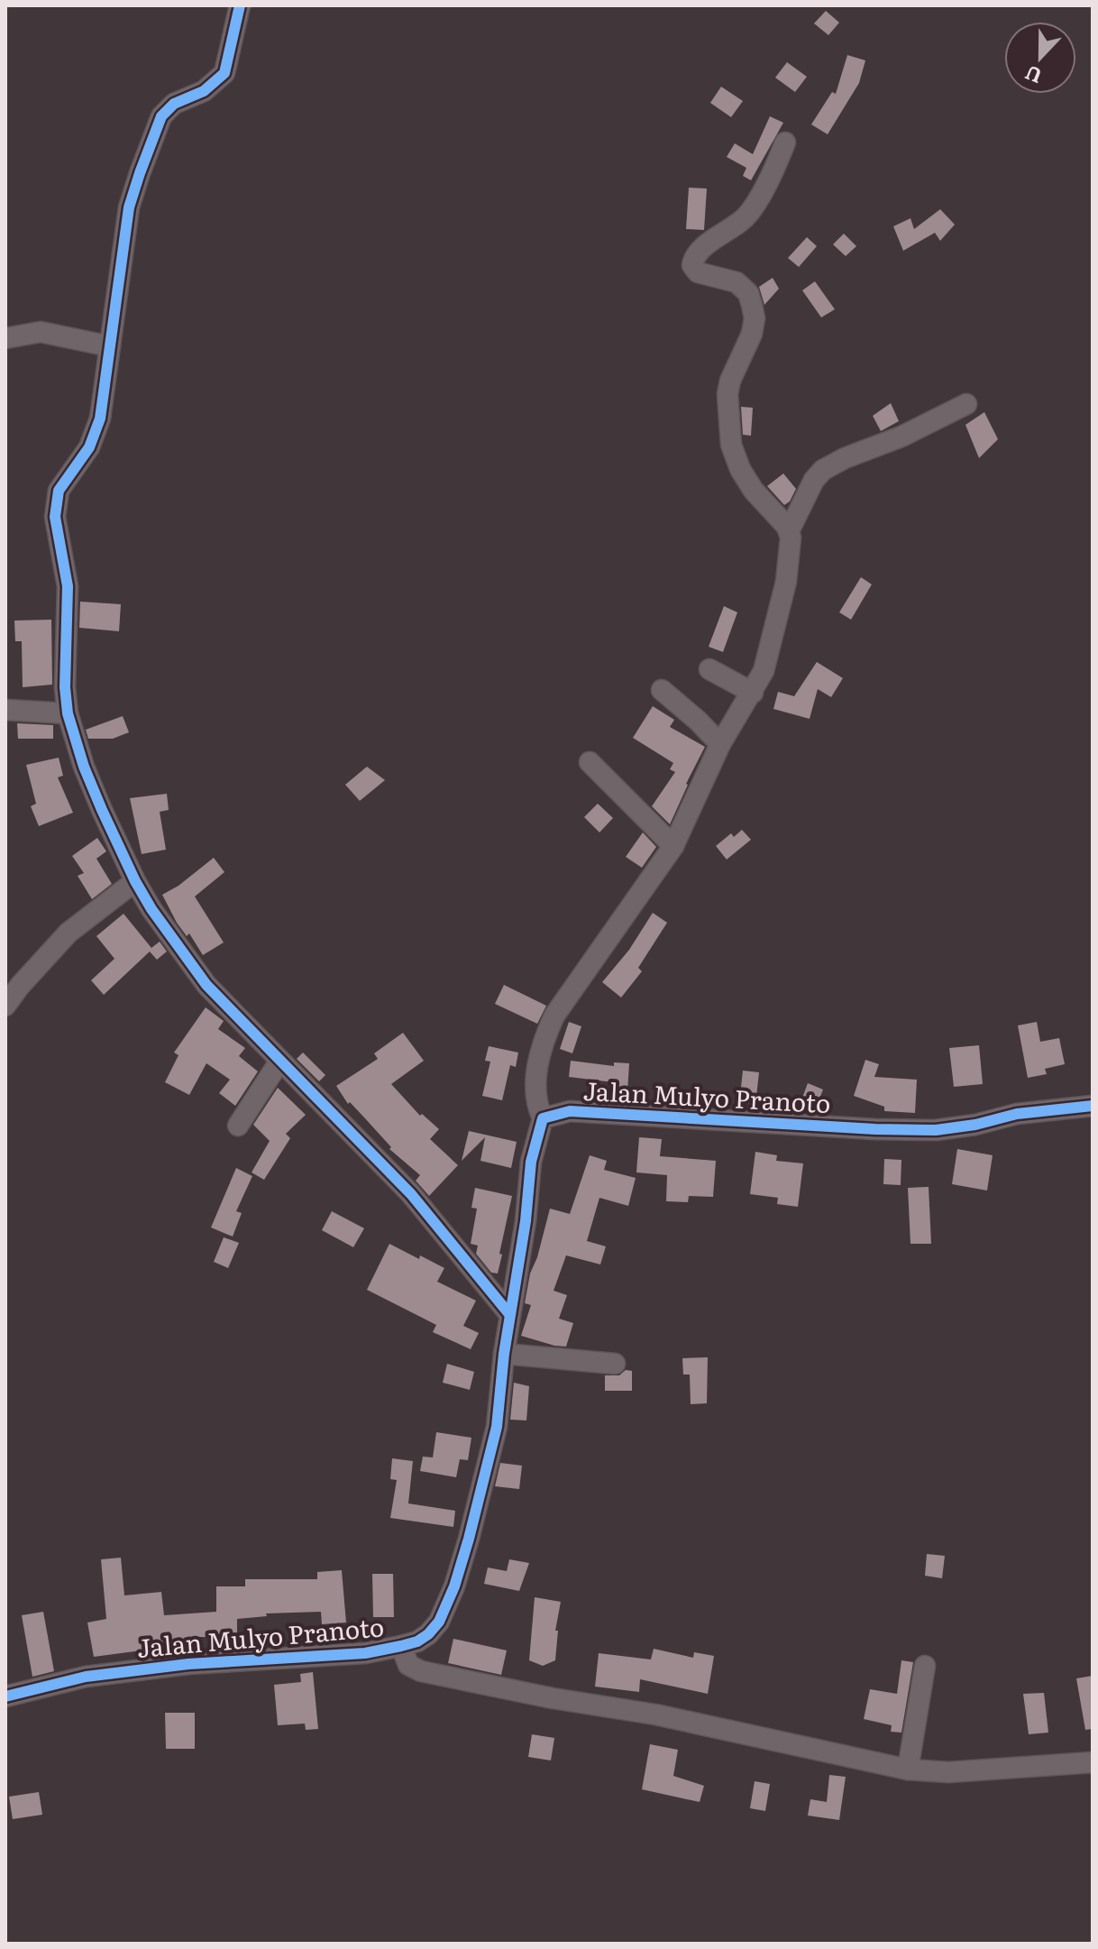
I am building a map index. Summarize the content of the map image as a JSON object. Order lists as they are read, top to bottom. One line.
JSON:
{"streets":{"street":["Jalan Mulyo Pranoto"]},"north":"bottom"}
